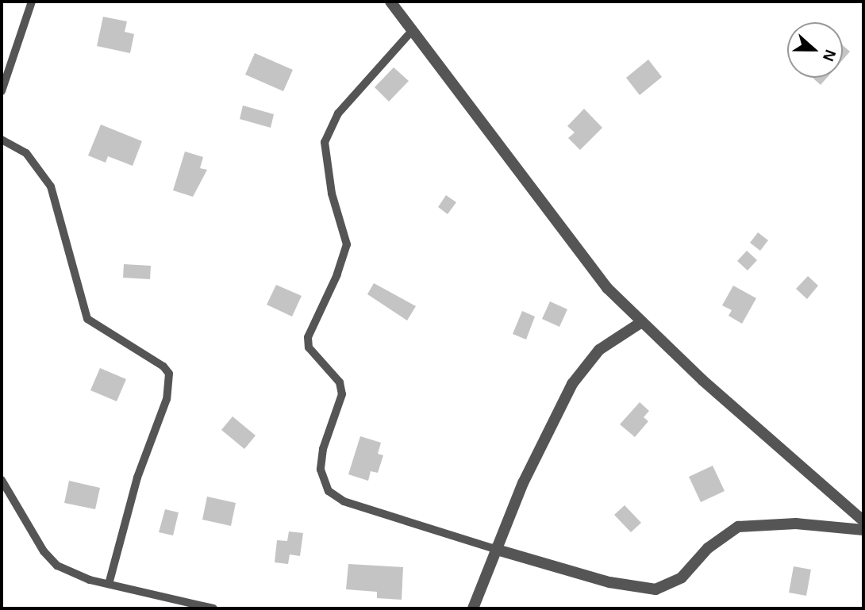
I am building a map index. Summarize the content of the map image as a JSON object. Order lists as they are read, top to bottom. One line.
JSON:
{"north":"right"}
